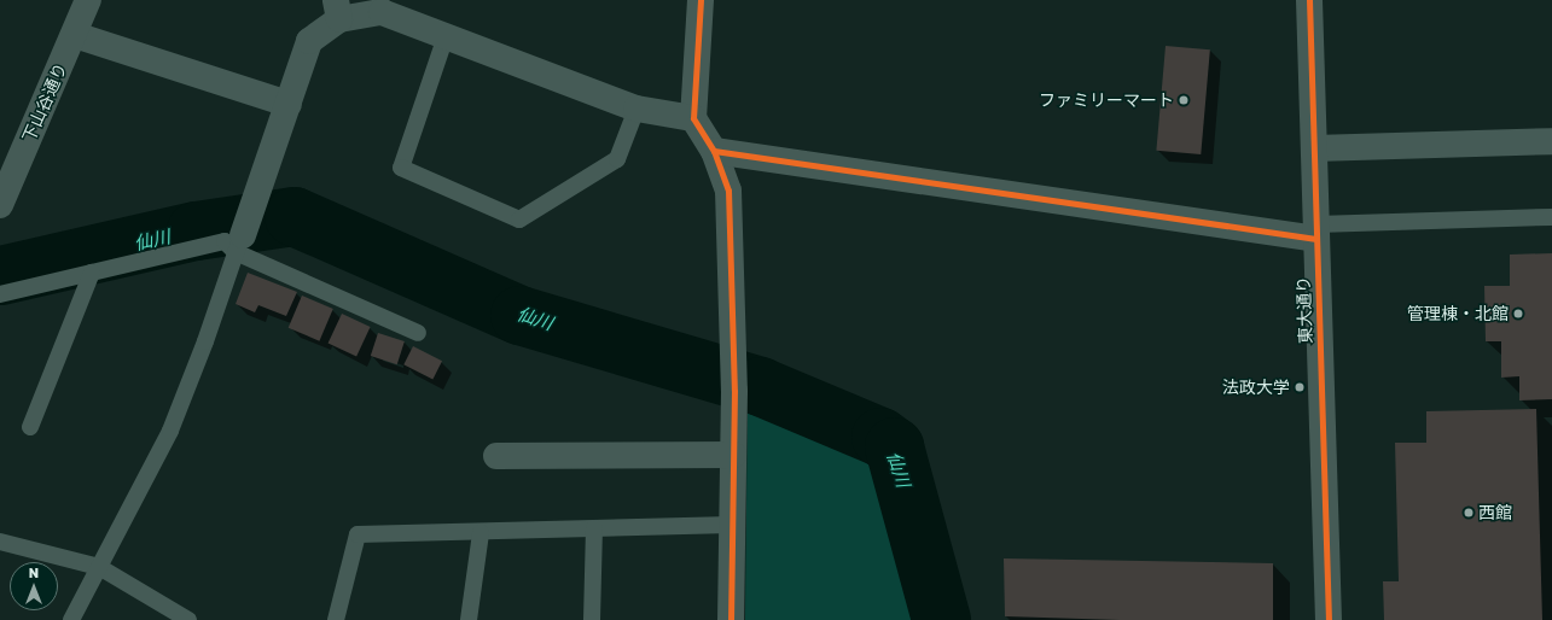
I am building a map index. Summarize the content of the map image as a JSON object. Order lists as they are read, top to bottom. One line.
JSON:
{"streets":{"street":["下山谷通り","東大通り"]},"water":["仙川"],"places":["ファミリーマート","管理棟・北館","法政大学","西館"],"north":"top"}
